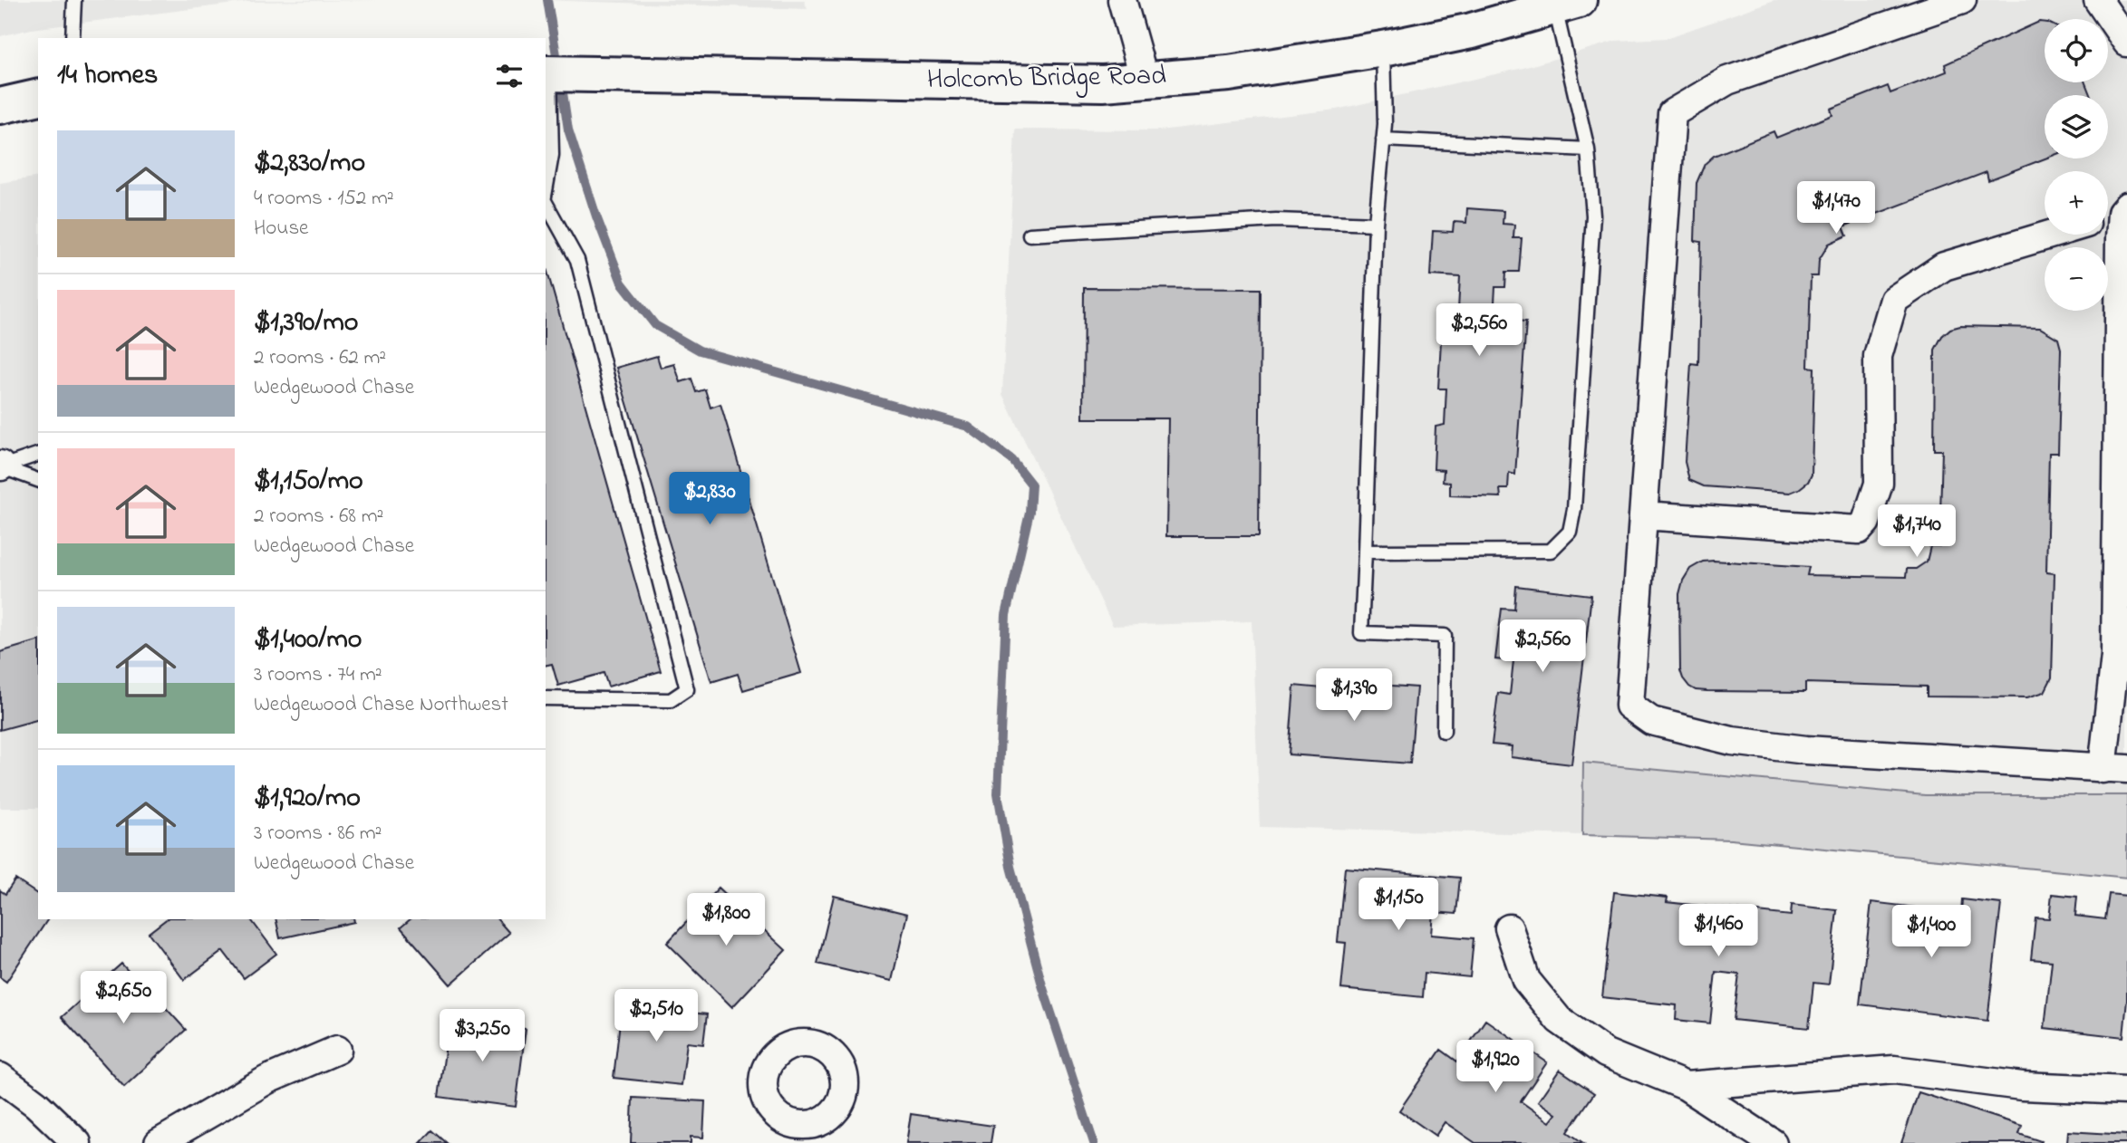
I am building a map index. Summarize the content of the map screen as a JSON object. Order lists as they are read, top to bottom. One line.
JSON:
{"streets":{"main road":["Holcomb Bridge Road"]},"page":{"map_buttons":["+","−"],"heading":"14 homes","list":[{"name":"$2,830/mo","note":"4 rooms · 152 m² · House"},{"name":"$1,390/mo","note":"2 rooms · 62 m² · Wedgewood Chase"},{"name":"$1,150/mo","note":"2 rooms · 68 m² · Wedgewood Chase"},{"name":"$1,400/mo","note":"3 rooms · 74 m² · Wedgewood Chase Northwest"},{"name":"$1,920/mo","note":"3 rooms · 86 m² · Wedgewood Chase"}],"price":["$1,470","$2,560","$2,830","$1,740","$2,560","$1,390","$1,150","$1,800","$1,460","$1,400","$2,650","$2,510","$3,250","$1,920"]}}
